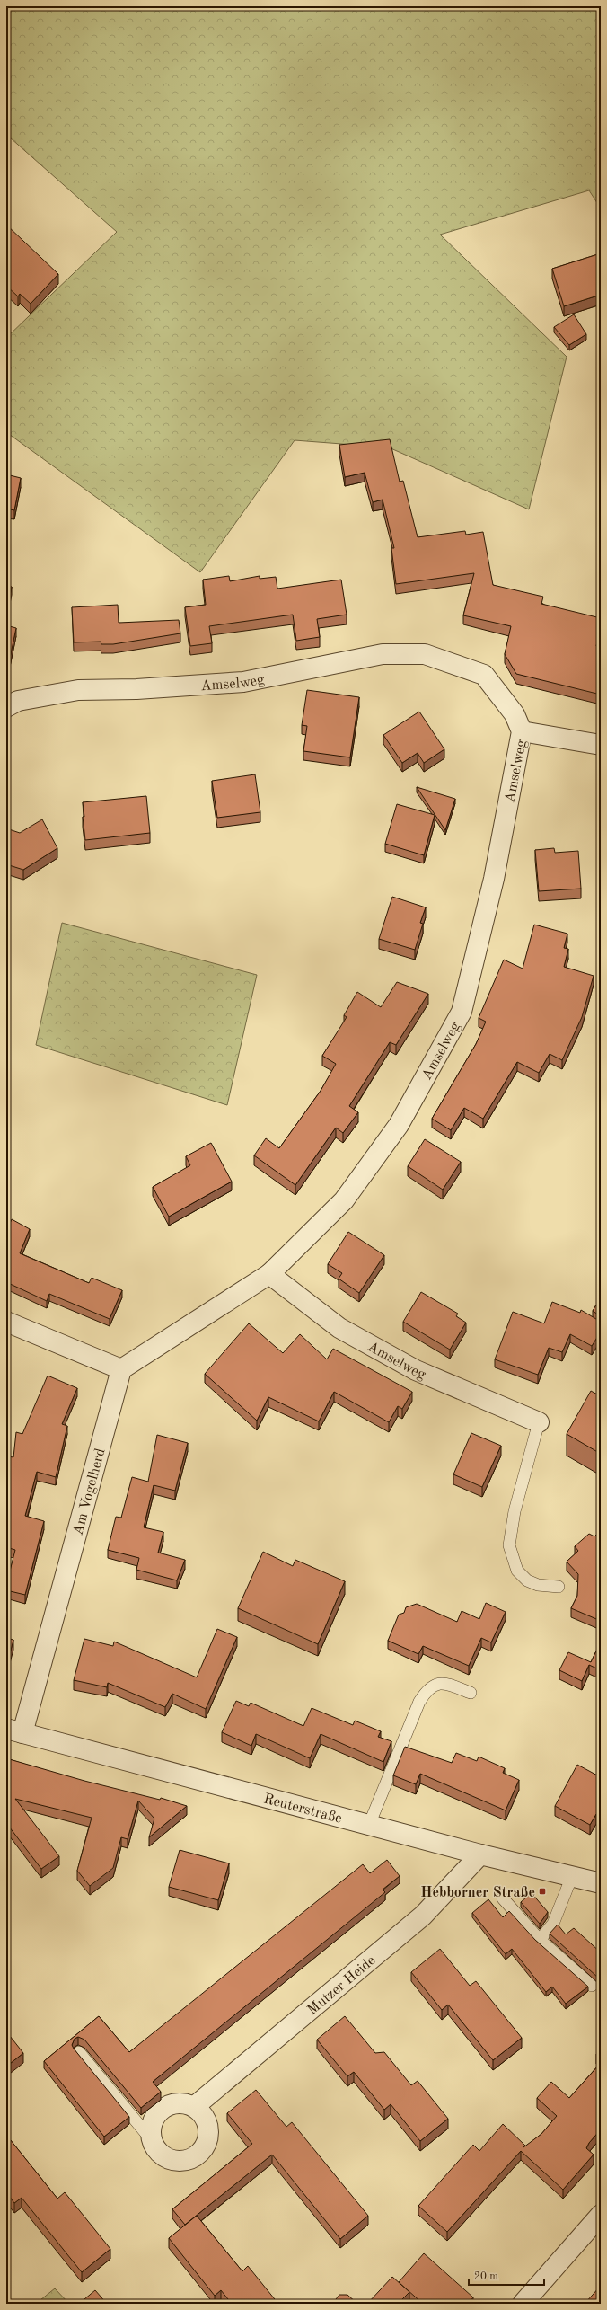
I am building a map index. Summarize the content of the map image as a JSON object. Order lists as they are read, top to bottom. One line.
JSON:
{"streets":{"street":["Amselweg","Am Vogelherd","Reuterstraße","Mutzer Heide"]},"crossings":[["Amselweg","Am Vogelherd"],["Am Vogelherd","Reuterstraße"],["Reuterstraße","Mutzer Heide"]],"places":{"transit":["Hebborner Straße"]},"scale_bar":"20 m"}
